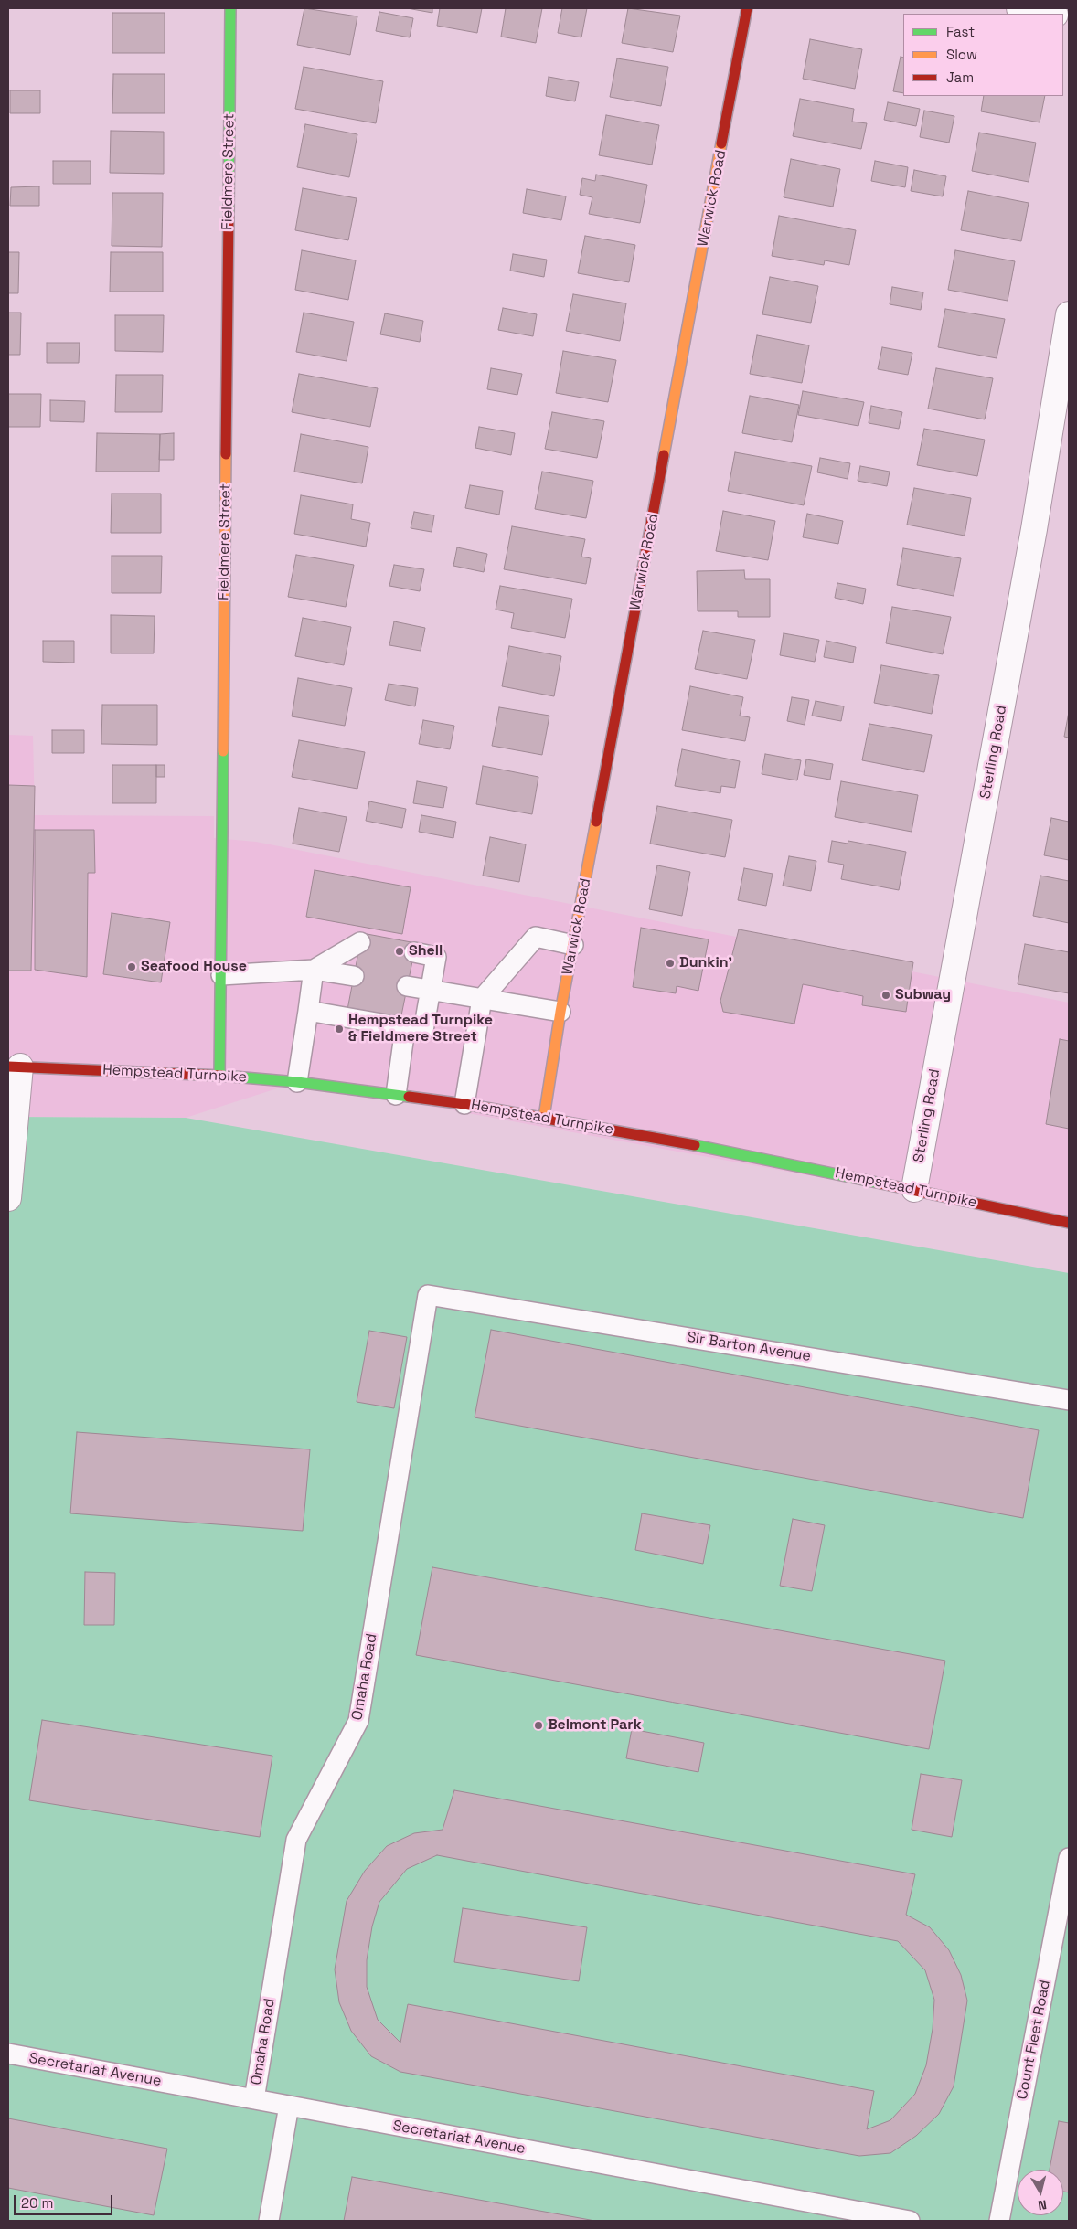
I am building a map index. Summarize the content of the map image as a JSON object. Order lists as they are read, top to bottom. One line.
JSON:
{"streets":{"street":["Fieldmere Street","Warwick Road","Sterling Road","Hempstead Turnpike"],"lane":["Sir Barton Avenue","Omaha Road","Count Fleet Road","Secretariat Avenue"]},"crossings":[["Fieldmere Street","Hempstead Turnpike"],["Warwick Road","Hempstead Turnpike"],["Sterling Road","Hempstead Turnpike"],["Sir Barton Avenue","Omaha Road"],["Omaha Road","Secretariat Avenue"]],"places":["Shell","Dunkin'","Seafood House","Subway","Hempstead Turnpike & Fieldmere Street","Belmont Park"],"legend":["Fast","Slow","Jam"],"scale_bar":"20 m","north":"bottom"}
